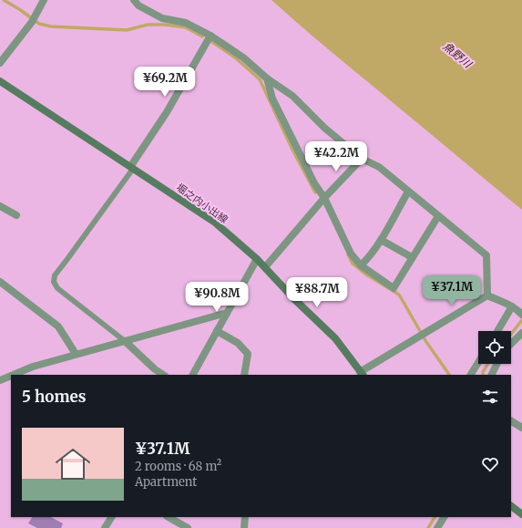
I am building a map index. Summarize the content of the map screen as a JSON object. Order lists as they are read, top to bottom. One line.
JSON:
{"streets":{"main road":["堀之内小出線"]},"water":["魚野川"],"page":{"price":["¥69.2M","¥42.2M","¥37.1M","¥88.7M","¥90.8M"],"heading":"5 homes","list":[{"name":"¥37.1M","note":"2 rooms · 68 m² · Apartment"}]}}
